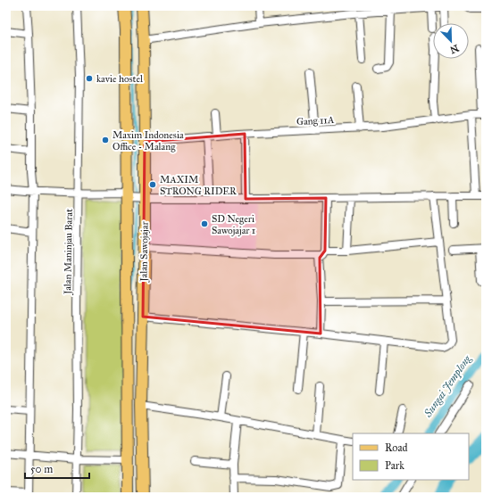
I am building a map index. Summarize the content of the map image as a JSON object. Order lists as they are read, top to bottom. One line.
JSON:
{"streets":{"main road":["Jalan Sawojajar"],"street":["Gang 11A","Jalan Maninjau Barat"]},"crossings":[["Gang 11A","Jalan Sawojajar"]],"water":["Sungai Jemplong"],"places":["kavie hostel","Maxim Indonesia Office - Malang","MAXIM STRONG RIDER","SD Negeri Sawojajar 1"],"legend":["Road","Park"],"scale_bar":"50 m","north":"bottom right"}
